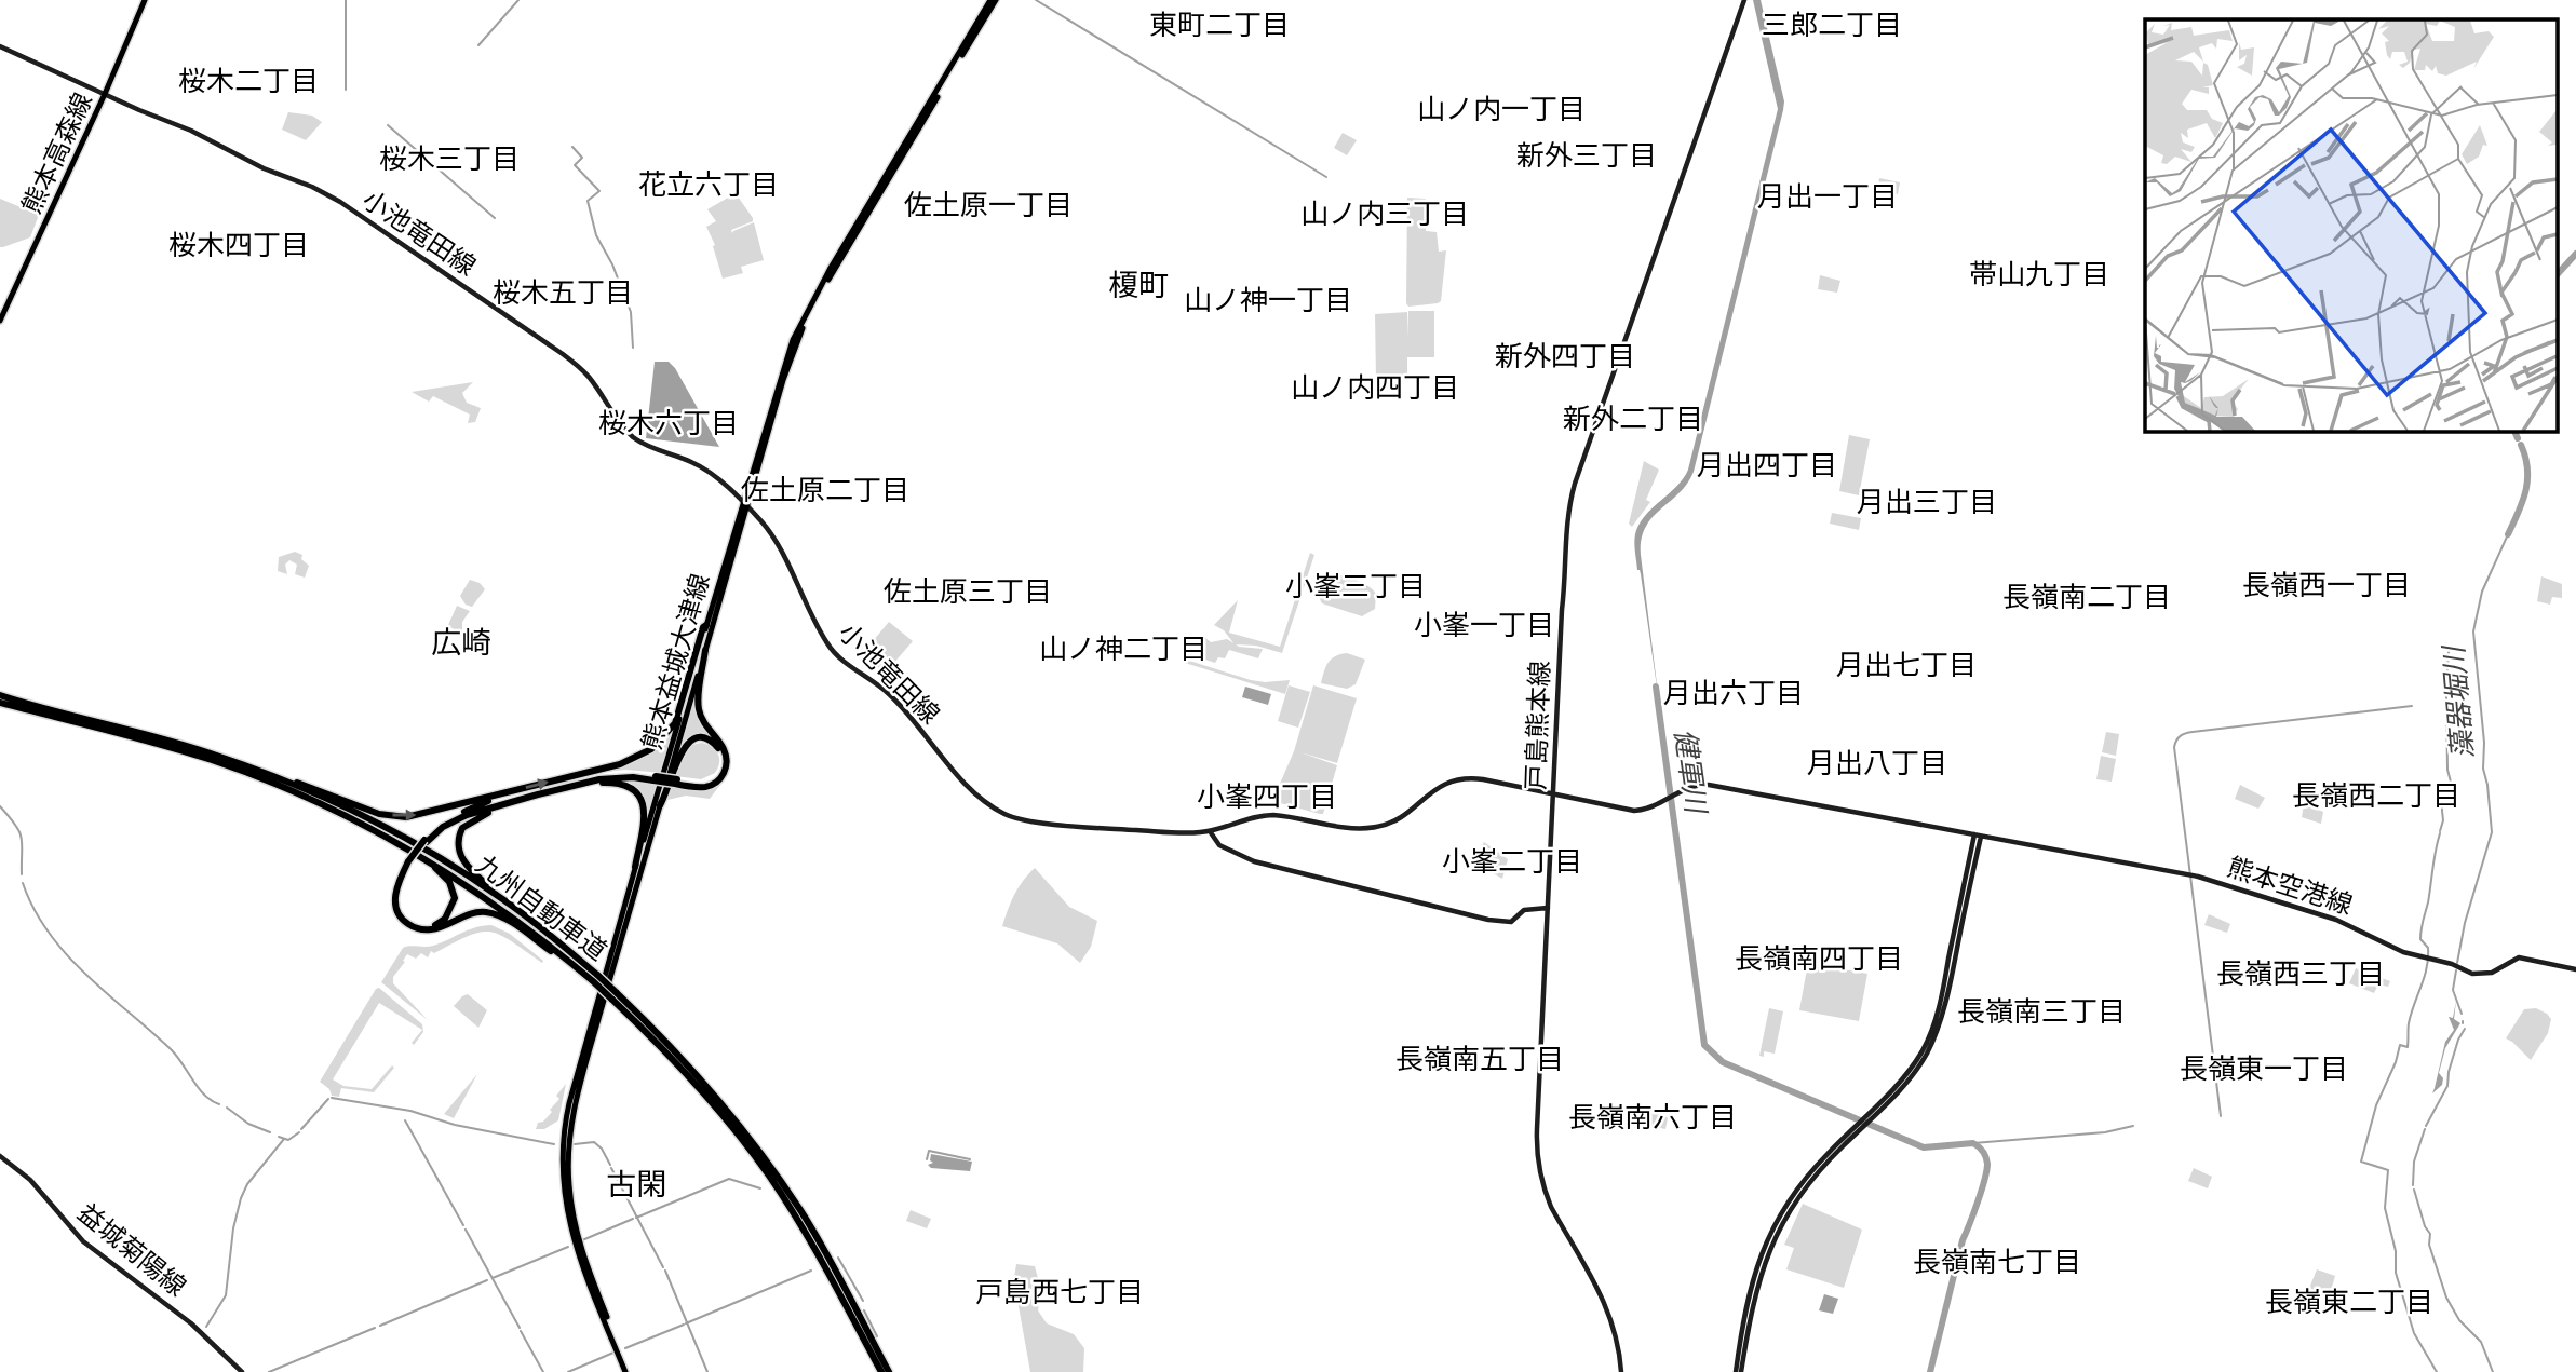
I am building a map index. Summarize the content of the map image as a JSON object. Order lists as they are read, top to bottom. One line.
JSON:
{"streets":{"highway":["九州自動車道"],"main road":["熊本高森線","小池竜田線","熊本益城大津線","戸島熊本線","熊本空港線","益城菊陽線"]},"crossings":[["熊本高森線","小池竜田線"],["小池竜田線","熊本益城大津線"],["小池竜田線","戸島熊本線"],["小池竜田線","熊本空港線"]],"districts":["東町二丁目","三郎二丁目","桜木二丁目","山ノ内一丁目","新外三丁目","桜木三丁目","花立六丁目","月出一丁目","佐土原一丁目","山ノ内三丁目","桜木四丁目","帯山九丁目","榎町","桜木五丁目","山ノ神一丁目","新外四丁目","山ノ内四丁目","新外二丁目","桜木六丁目","月出四丁目","佐土原二丁目","月出三丁目","長嶺西一丁目","小峯三丁目","佐土原三丁目","長嶺南二丁目","小峯一丁目","広崎","山ノ神二丁目","月出七丁目","月出六丁目","月出八丁目","長嶺西二丁目","小峯四丁目","小峯二丁目","長嶺南四丁目","長嶺西三丁目","長嶺南三丁目","長嶺南五丁目","長嶺東一丁目","長嶺南六丁目","古閑","長嶺南七丁目","戸島西七丁目","長嶺東二丁目"],"water":["藻器堀川","健軍川"]}
